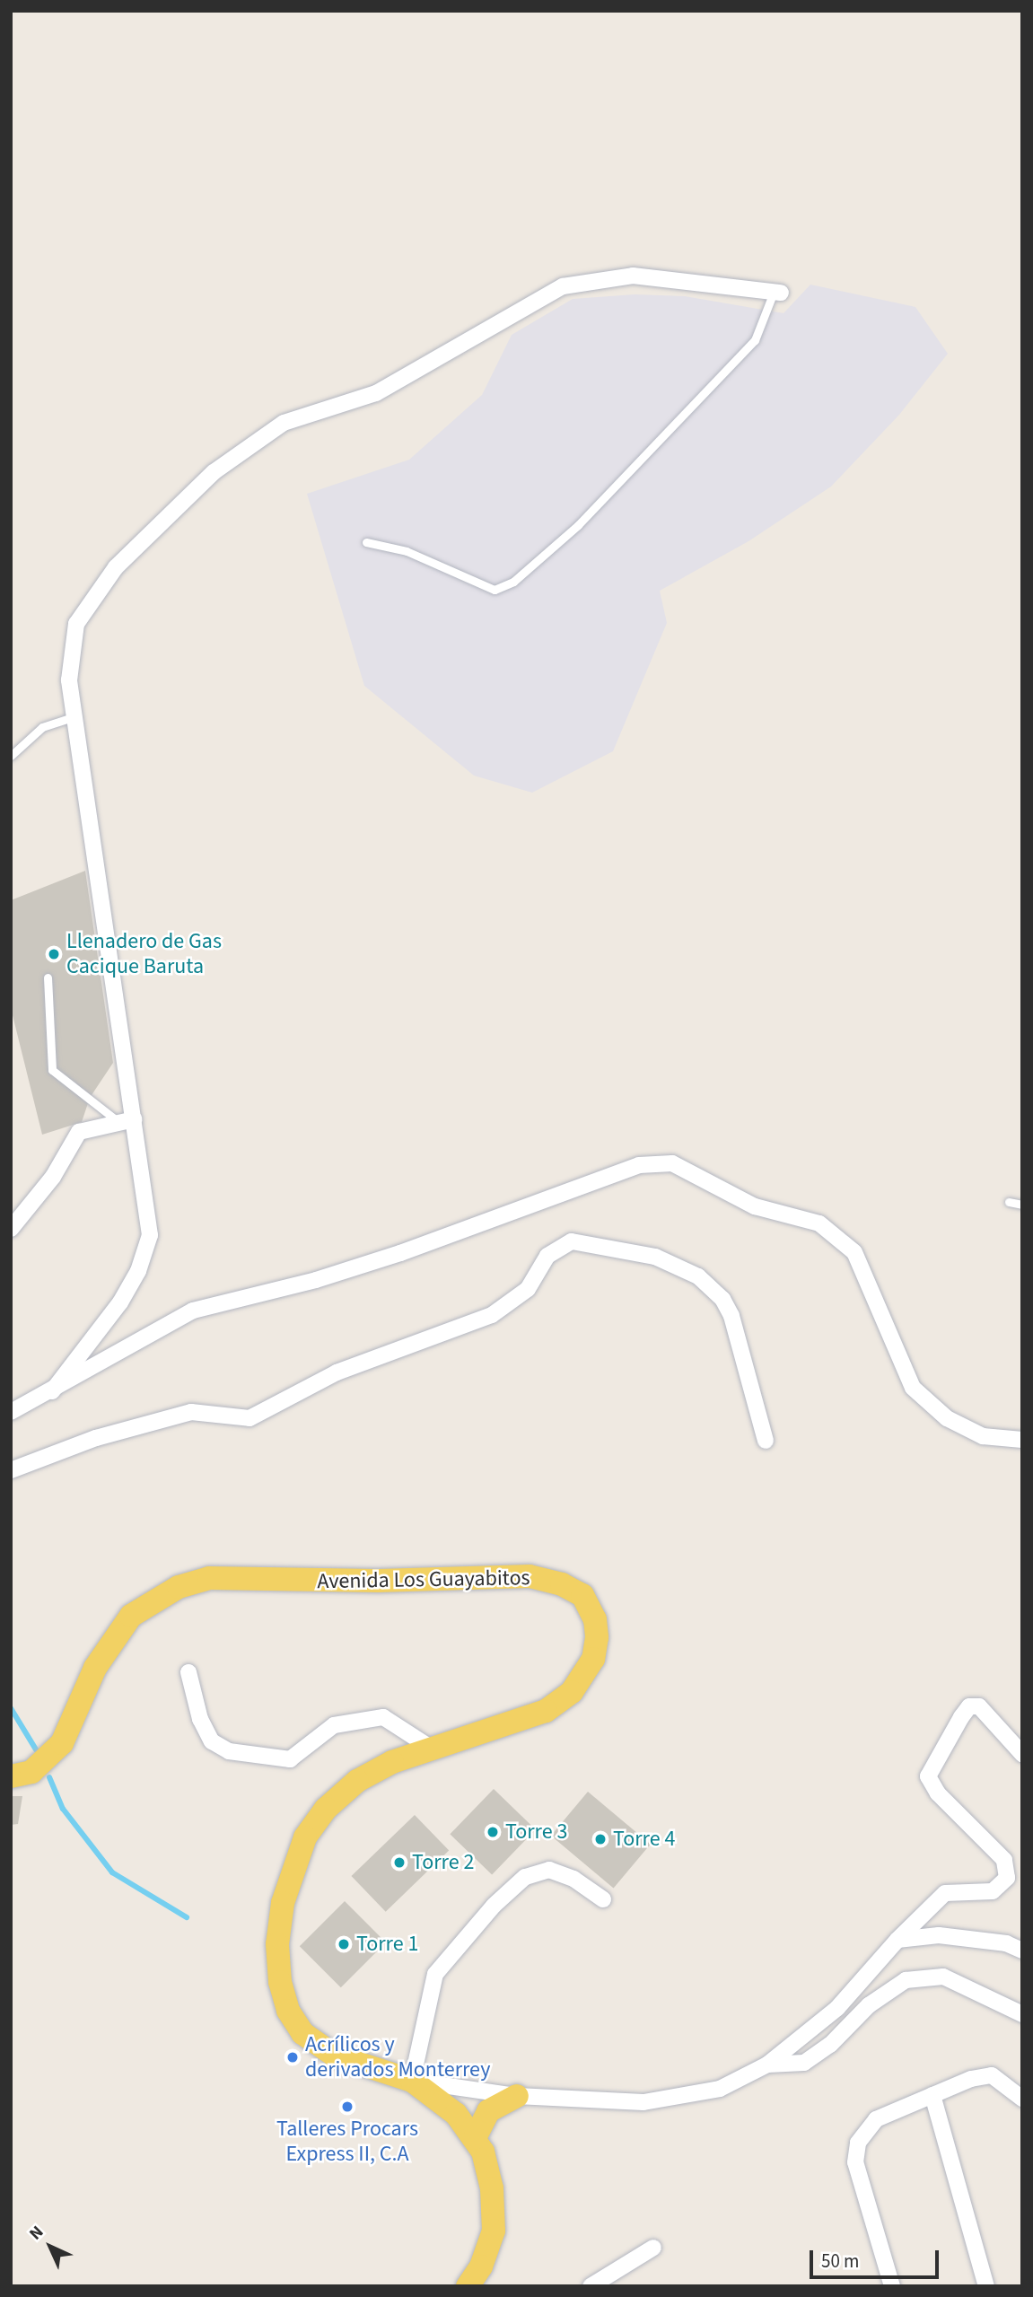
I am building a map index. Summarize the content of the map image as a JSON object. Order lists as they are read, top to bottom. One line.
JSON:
{"streets":{"main road":["Avenida Los Guayabitos"]},"places":["Llenadero de Gas Cacique Baruta","Torre 3","Torre 4","Torre 2","Torre 1","Acrílicos y derivados Monterrey","Talleres Procars Express II, C.A"],"scale_bar":"50 m","north":"top left"}
